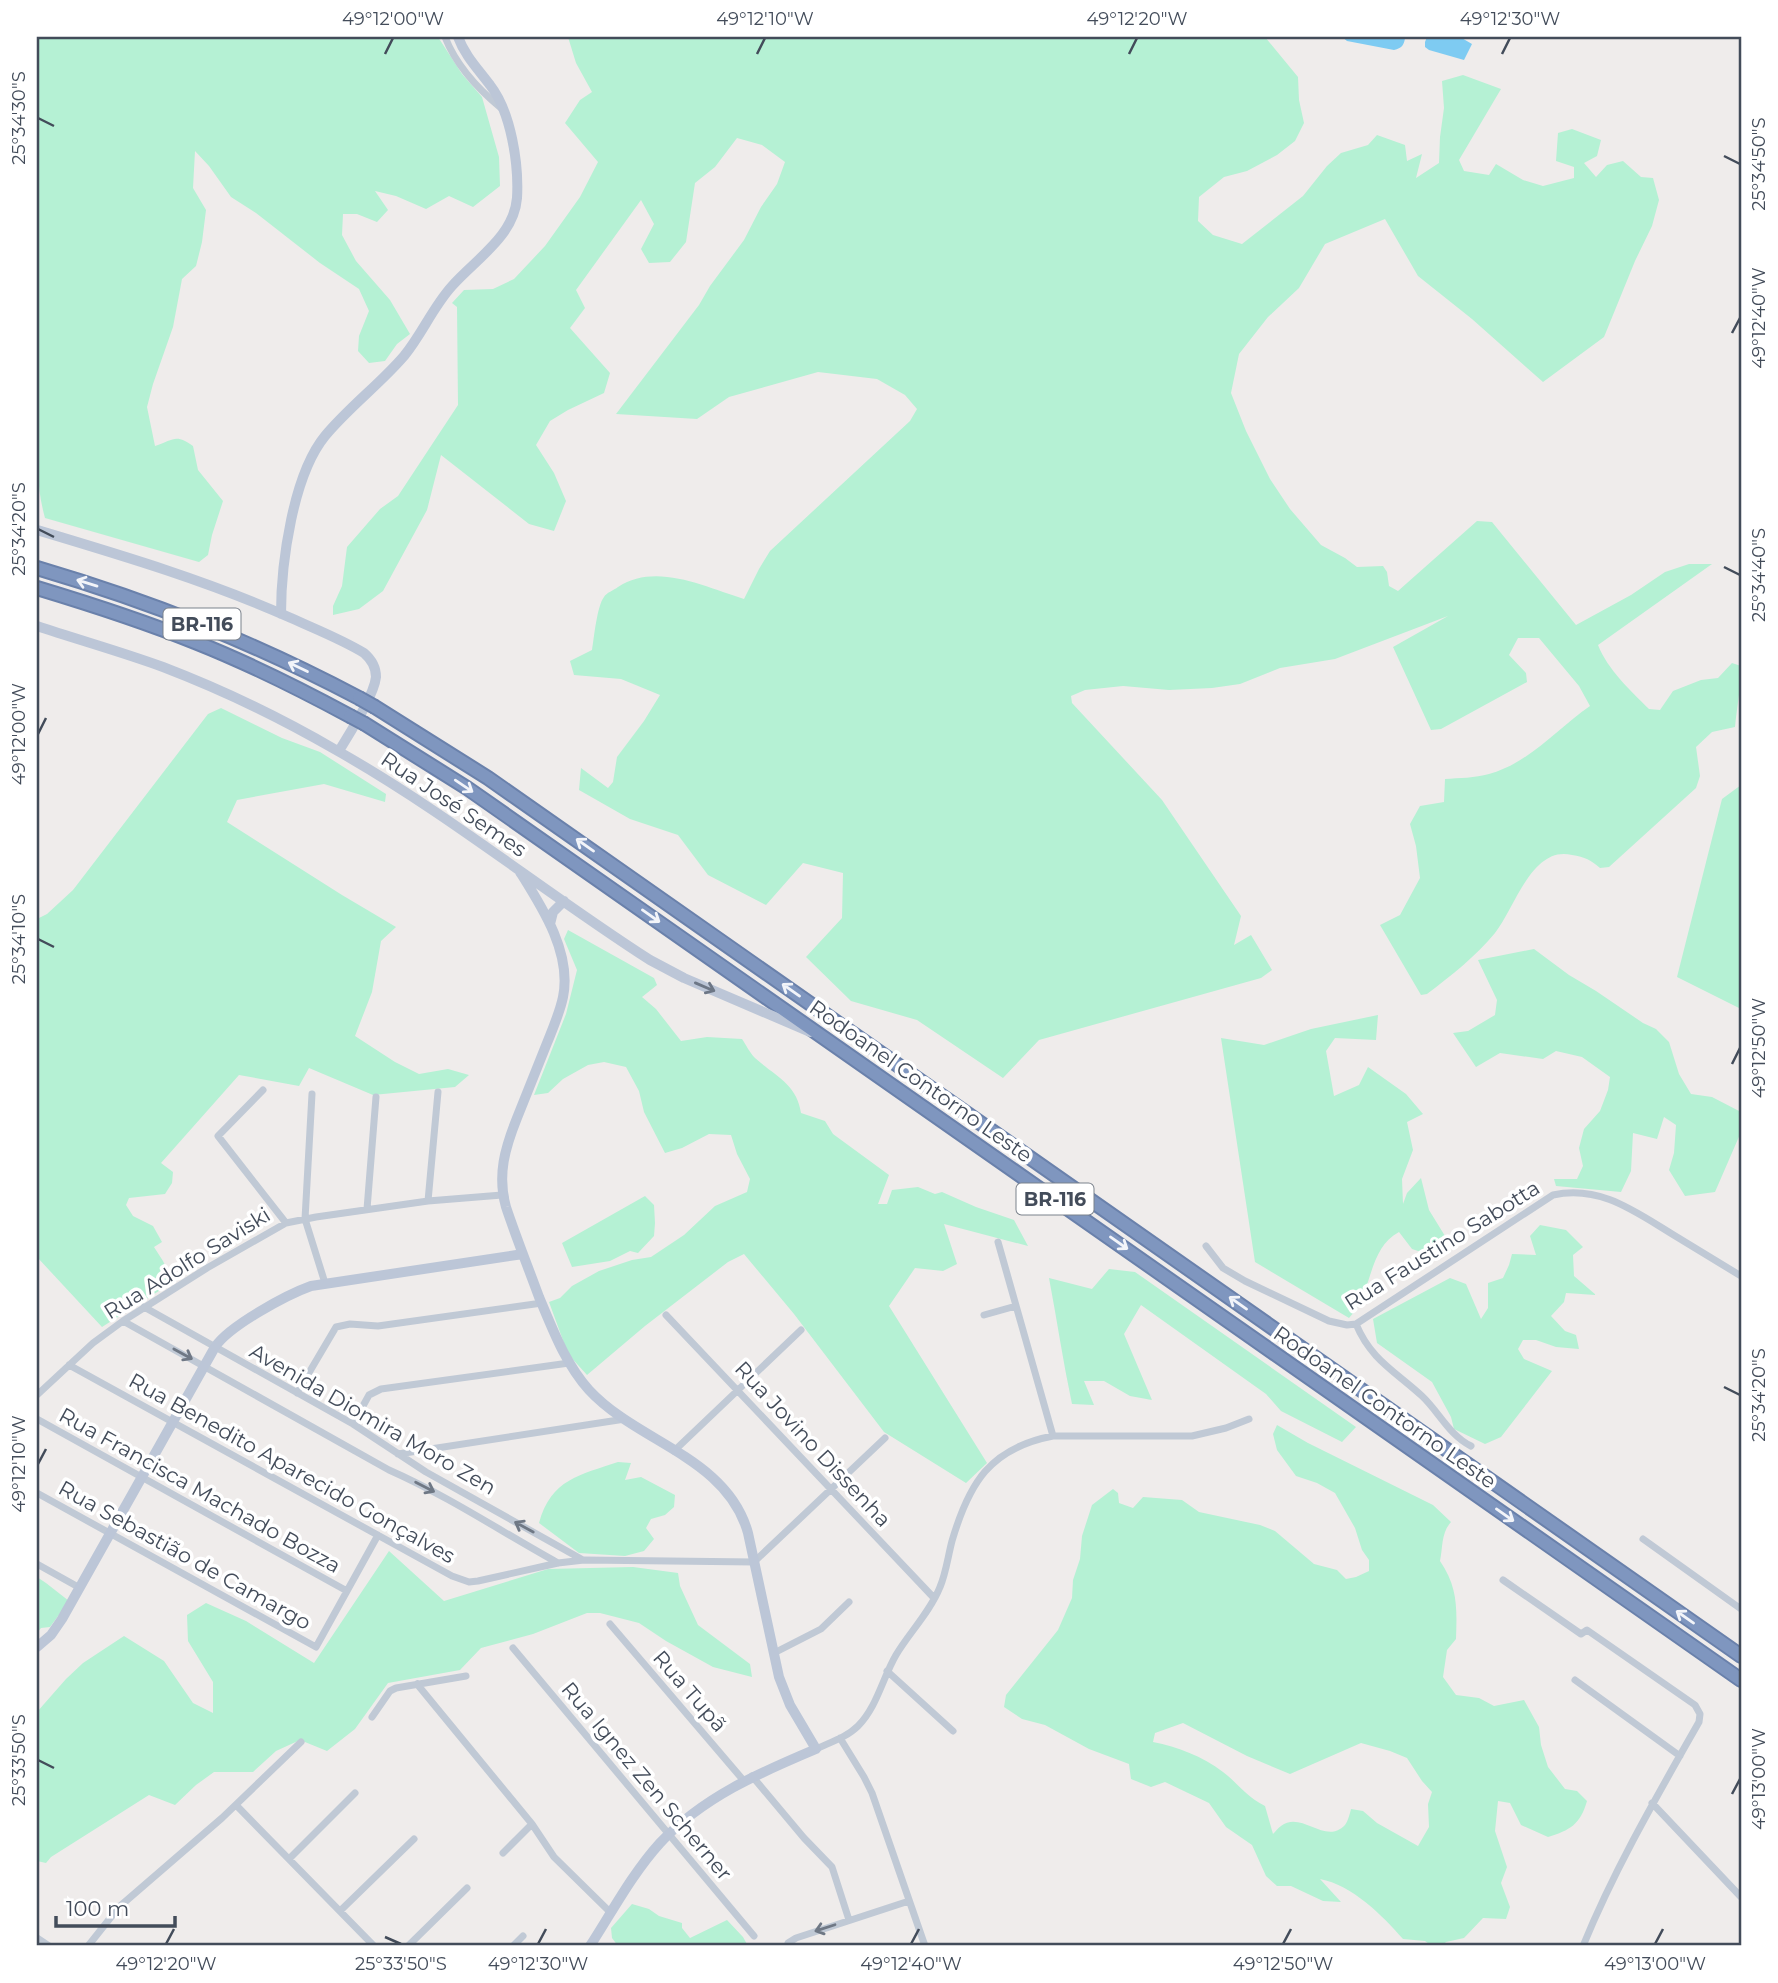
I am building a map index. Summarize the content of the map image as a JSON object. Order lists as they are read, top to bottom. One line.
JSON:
{"streets":{"highway":["BR-116","Rodoanel Contorno Leste"],"street":["Rua José Semes","Rua Faustino Sabotta","Rua Adolfo Saviski","Avenida Diomira Moro Zen","Rua Jovino Dissenha","Rua Benedito Aparecido Gonçalves","Rua Francisca Machado Bozza","Rua Sebastião de Camargo","Rua Tupã","Rua Ignez Zen Scherner"]},"crossings":[["Rua José Semes","Rodoanel Contorno Leste"],["Rua Adolfo Saviski","Avenida Diomira Moro Zen"],["Rua Adolfo Saviski","Rua Benedito Aparecido Gonçalves"],["Avenida Diomira Moro Zen","Rua Benedito Aparecido Gonçalves"],["Rua Francisca Machado Bozza","Rua Sebastião de Camargo"]],"scale_bar":"100 m","coordinates":["49°12'00\"W","49°12'10\"W","49°12'20\"W","49°12'30\"W","25°34'30\"S","25°34'50\"S","49°12'40\"W","25°34'20\"S","25°34'40\"S","25°34'10\"S","49°12'50\"W","25°33'50\"S","49°13'00\"W"]}
